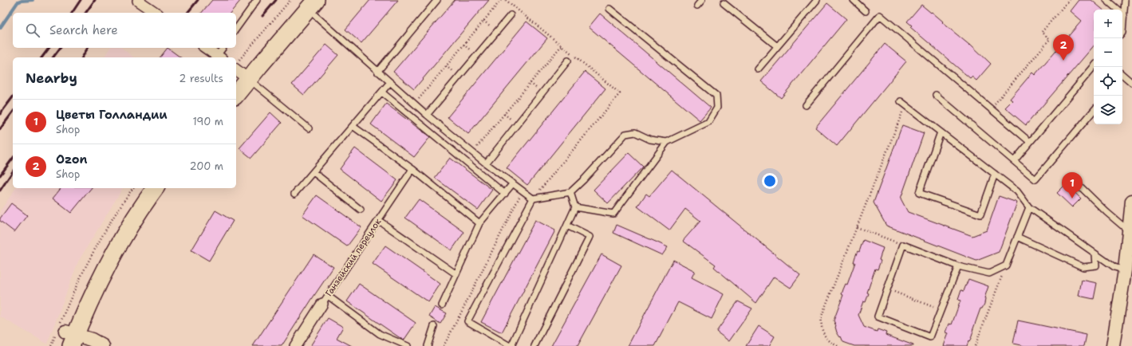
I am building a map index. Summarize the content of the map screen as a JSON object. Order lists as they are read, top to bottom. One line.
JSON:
{"streets":{"street":["Ганзейский переулок"]},"page":{"map_buttons":["+","−"],"search":"Search here","pins":["2","1"],"heading":["Nearby","2 results"],"list":[{"mark":"1","name":"Цветы Голландии","note":"Shop","value":"190 m"},{"mark":"2","name":"Ozon","note":"Shop","value":"200 m"}]}}
